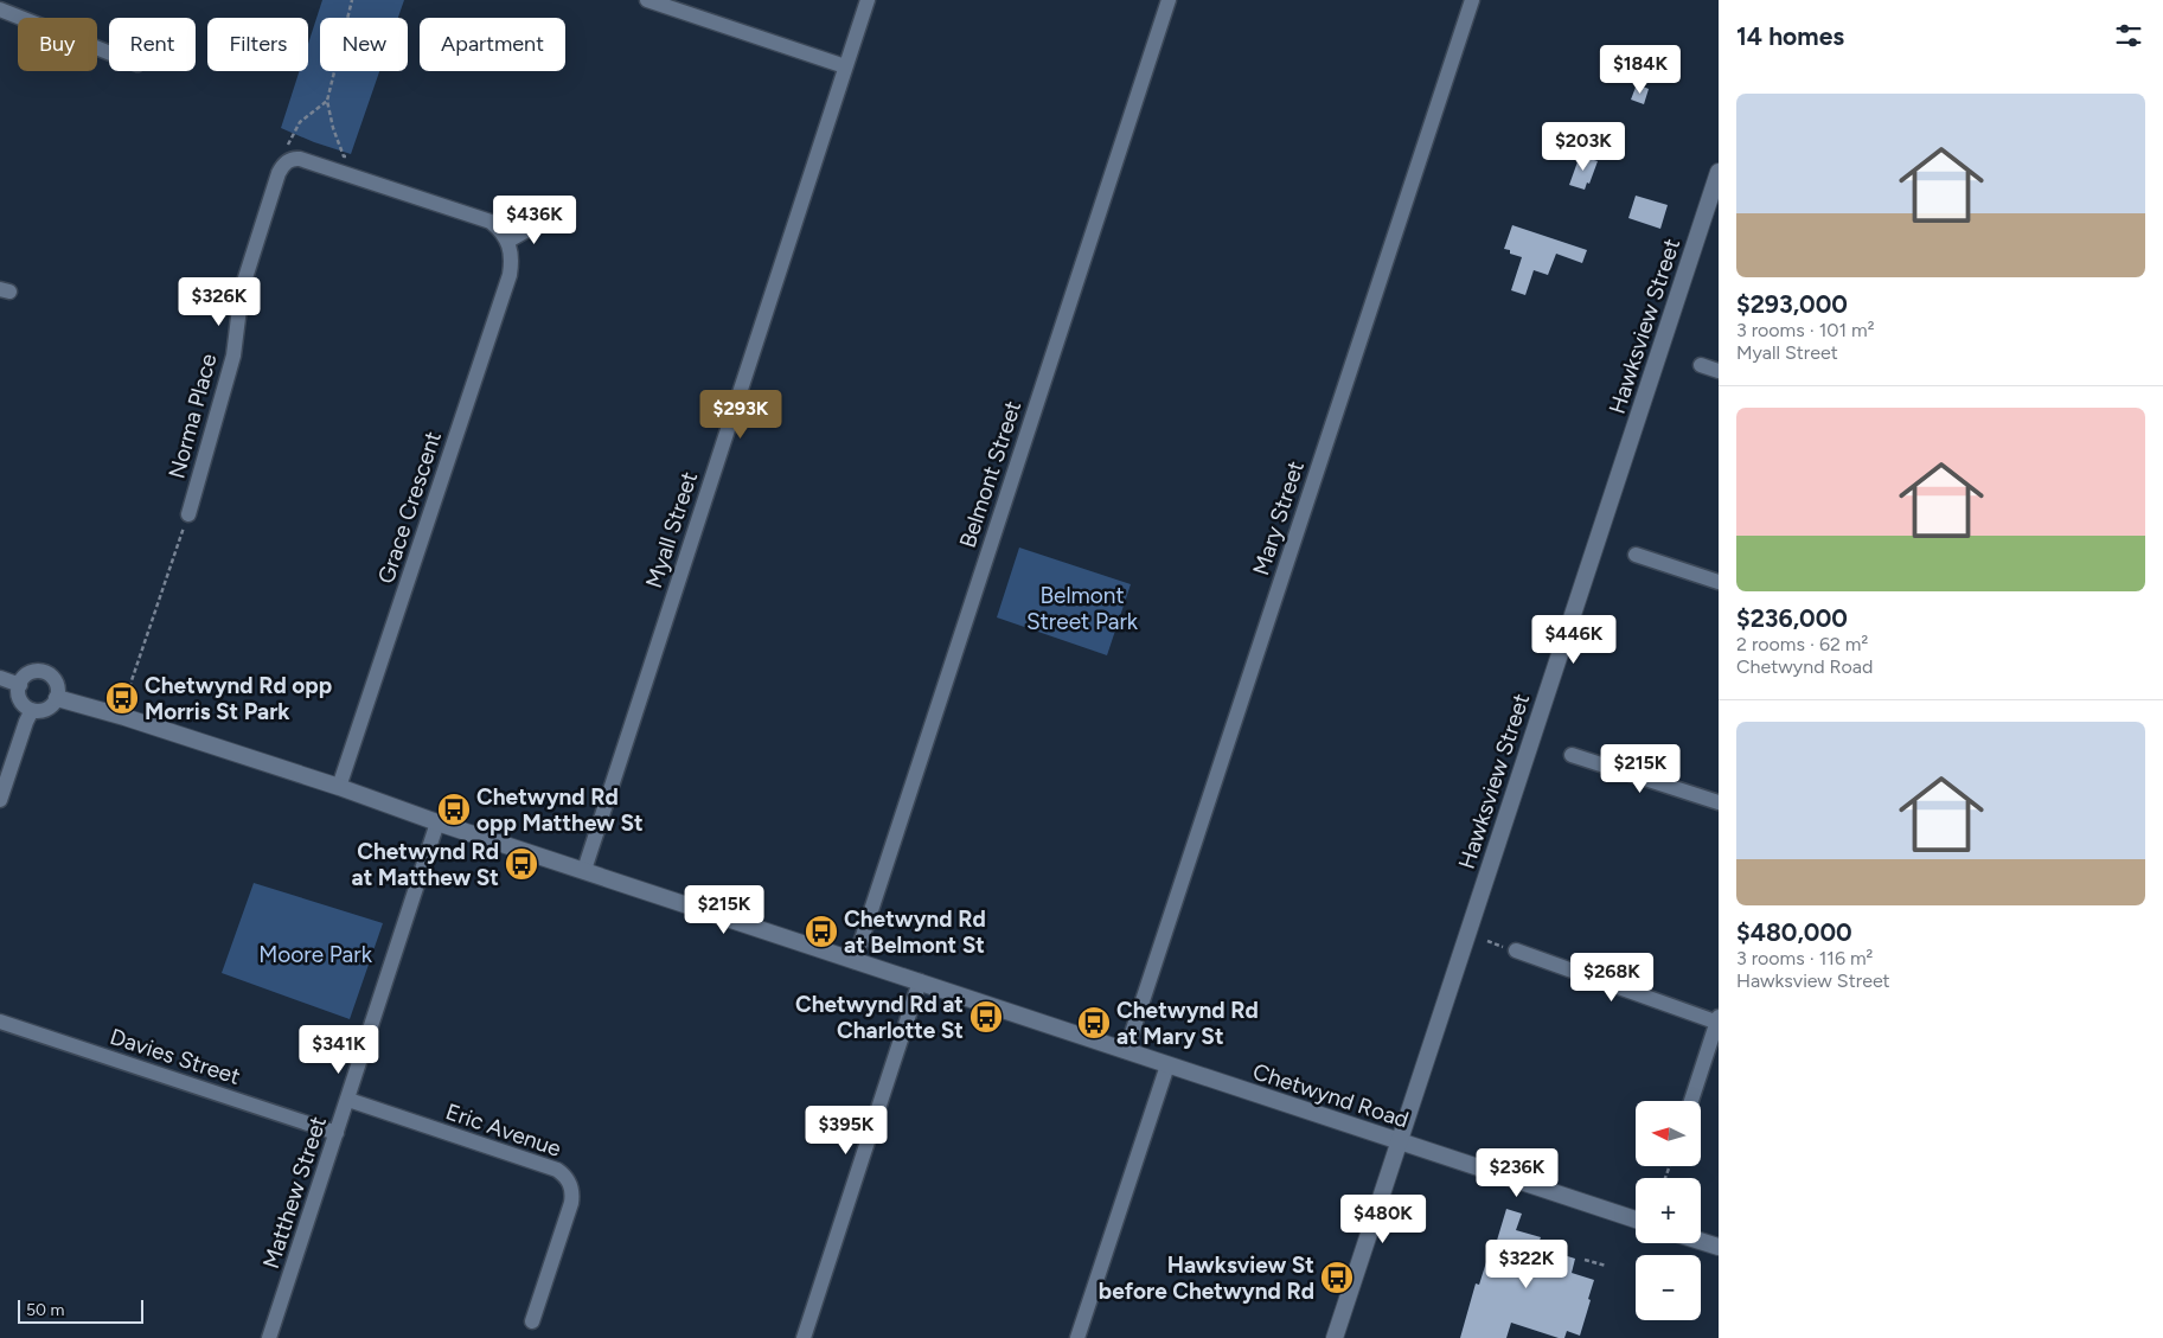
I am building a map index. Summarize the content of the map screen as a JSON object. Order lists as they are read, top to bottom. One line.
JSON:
{"streets":{"street":["Hawksview Street","Norma Place","Belmont Street","Grace Crescent","Mary Street","Myall Street","Davies Street","Chetwynd Road","Eric Avenue","Matthew Street"]},"crossings":[["Hawksview Street","Chetwynd Road"],["Belmont Street","Chetwynd Road"],["Grace Crescent","Chetwynd Road"],["Mary Street","Chetwynd Road"],["Myall Street","Chetwynd Road"],["Davies Street","Matthew Street"],["Chetwynd Road","Matthew Street"],["Eric Avenue","Matthew Street"]],"parks":["Belmont Street Park","Moore Park"],"places":{"bus stop":["Chetwynd Rd opp Morris St Park","Chetwynd Rd opp Matthew St","Chetwynd Rd at Matthew St","Chetwynd Rd at Belmont St","Chetwynd Rd at Charlotte St","Chetwynd Rd at Mary St","Hawksview St before Chetwynd Rd"]},"scale_bar":"50 m","north":"left","page":{"heading":"14 homes","chip":["Buy","Rent","Filters","New","Apartment"],"price":["$184K","$203K","$436K","$326K","$293K","$446K","$215K","$215K","$268K","$341K","$395K","$236K","$480K","$322K"],"list":[{"name":"$293,000","note":"3 rooms · 101 m² · Myall Street"},{"name":"$236,000","note":"2 rooms · 62 m² · Chetwynd Road"},{"name":"$480,000","note":"3 rooms · 116 m² · Hawksview Street"}],"map_buttons":["+","−"],"scale":"50 m"}}
